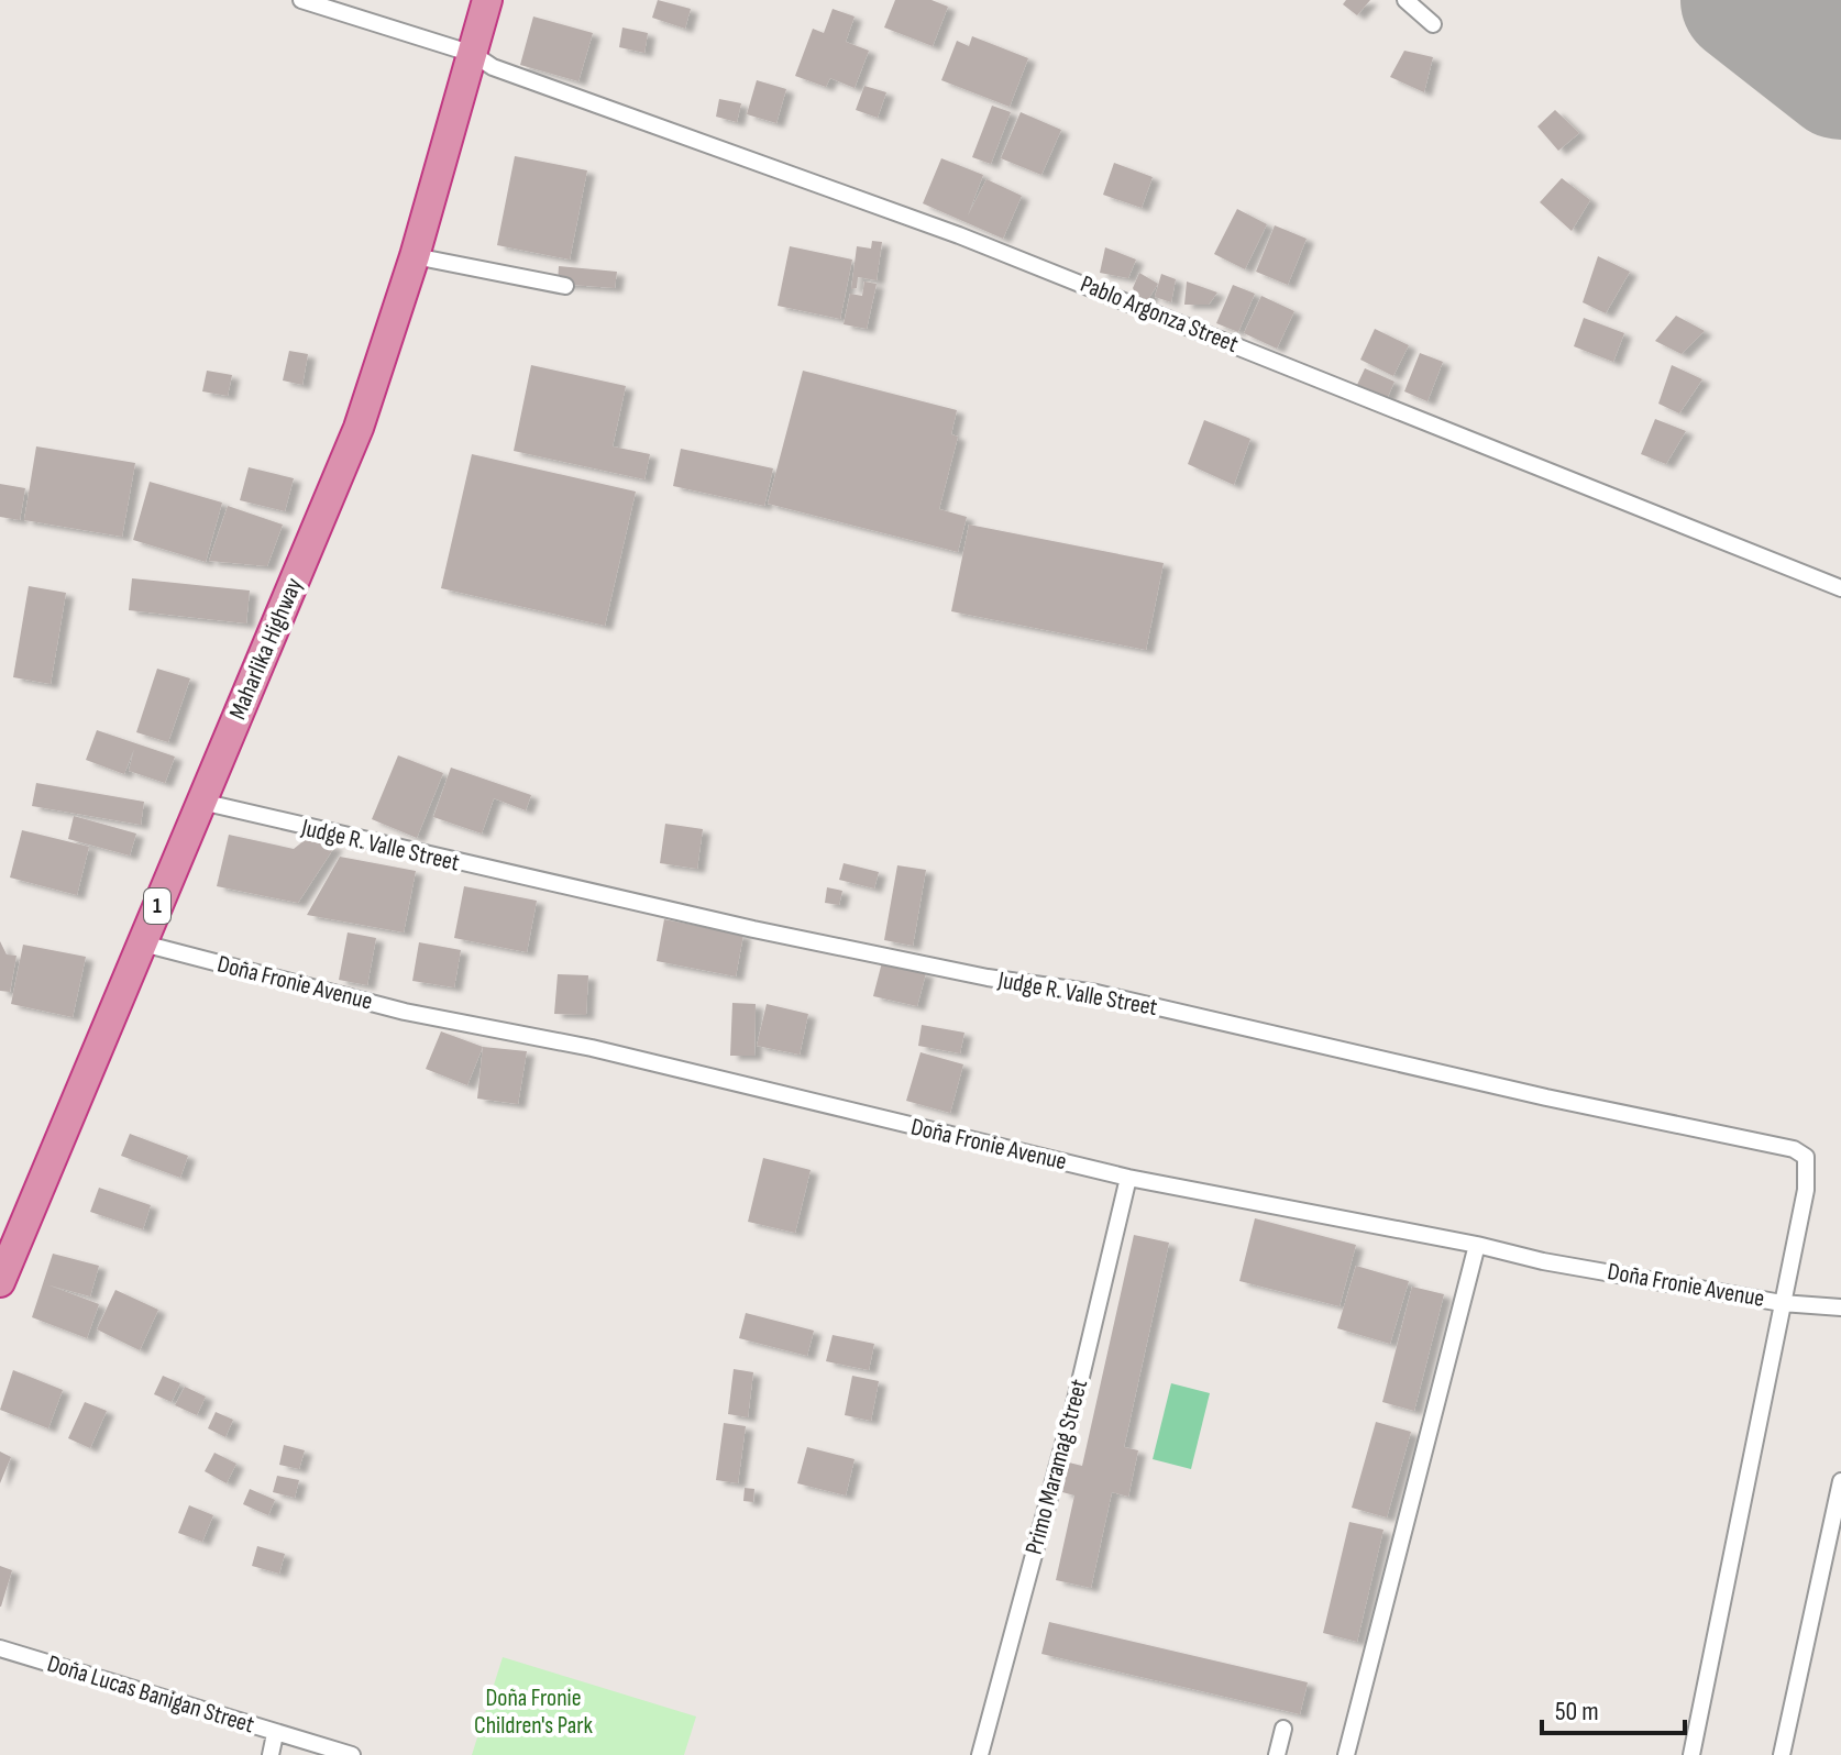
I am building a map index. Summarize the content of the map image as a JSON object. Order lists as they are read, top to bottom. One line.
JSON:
{"streets":{"highway":["Maharlika Highway","1"],"street":["Pablo Argonza Street","Judge R. Valle Street","Doña Fronie Avenue","Primo Maramag Street","Doña Lucas Banigan Street"]},"crossings":[["Pablo Argonza Street","Maharlika Highway"],["Maharlika Highway","Judge R. Valle Street"],["Maharlika Highway","Doña Fronie Avenue"],["Judge R. Valle Street","Doña Fronie Avenue"],["Doña Fronie Avenue","Primo Maramag Street"]],"parks":["Doña Fronie Children's Park"],"scale_bar":"50 m"}
